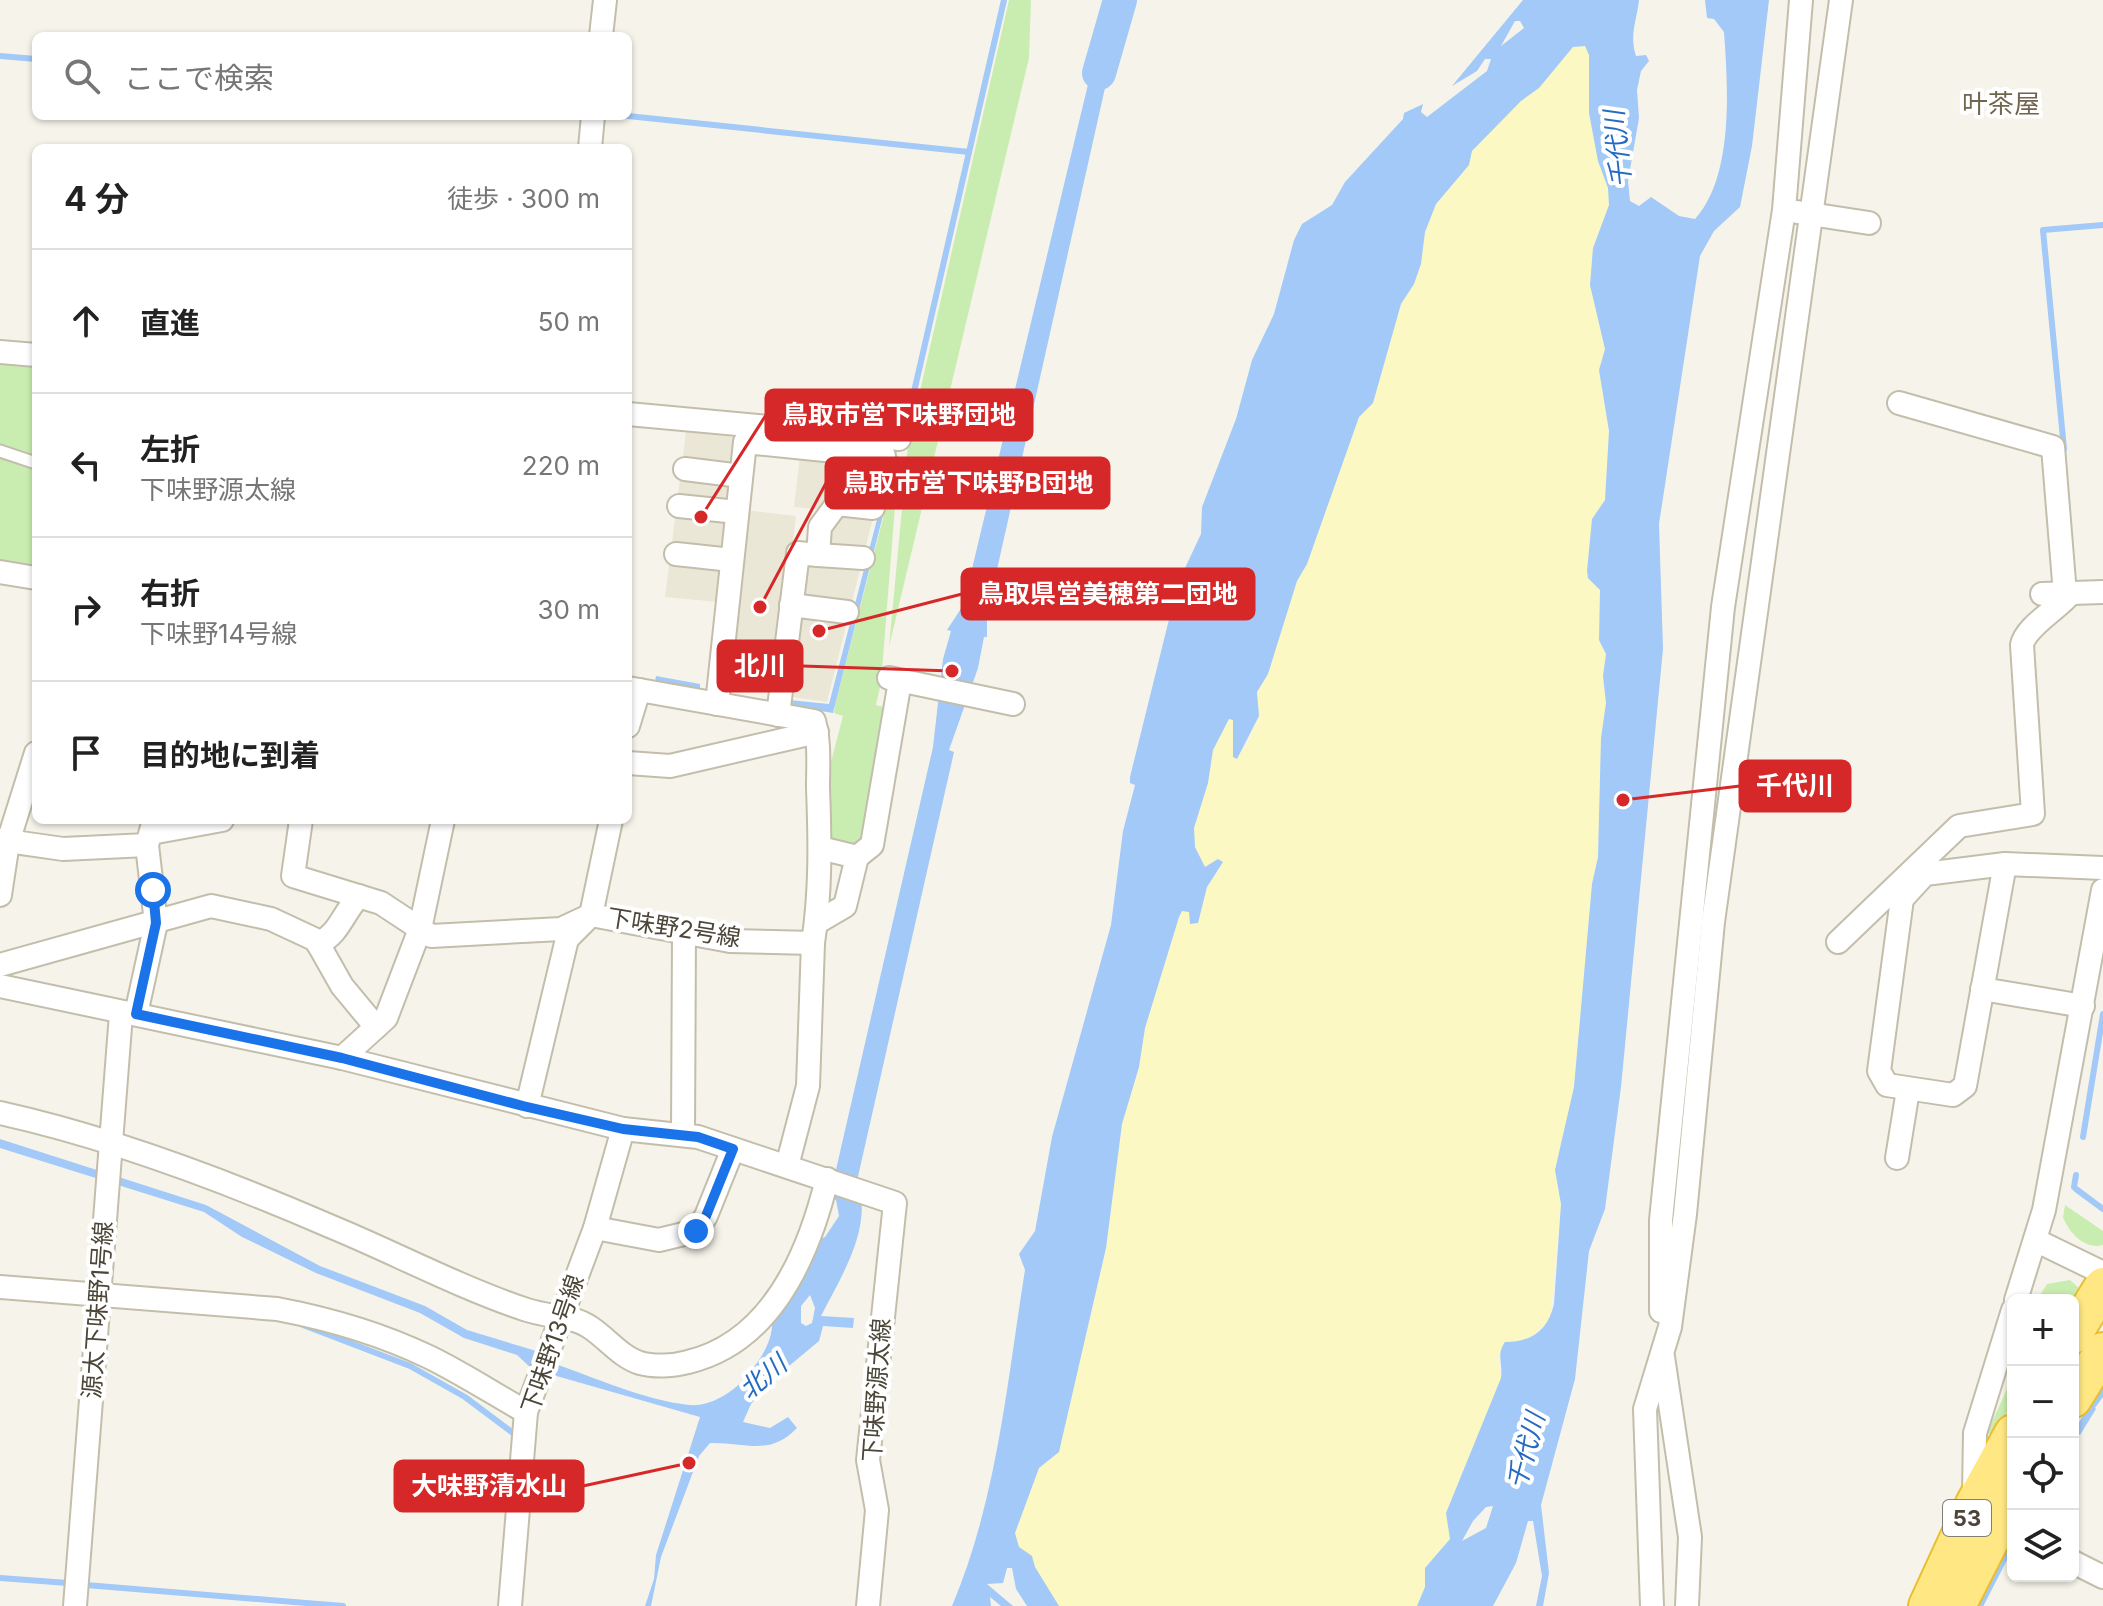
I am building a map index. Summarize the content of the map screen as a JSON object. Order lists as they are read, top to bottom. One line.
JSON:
{"streets":{"highway":["53"],"street":["下味野2号線","源太下味野1号線","下味野13号線","下味野源太線"]},"districts":["叶茶屋"],"water":["千代川","北川"],"places":["鳥取市営下味野団地","鳥取市営下味野B団地","鳥取県営美穂第二団地","北川","千代川","大味野清水山"],"page":{"search":"ここで検索","heading":["4 分","徒歩 · 300 m"],"list":[["直進","50 m"],["左折","下味野源太線","220 m"],["右折","下味野14号線","30 m"],"目的地に到着"],"map_buttons":["+","−"]}}
